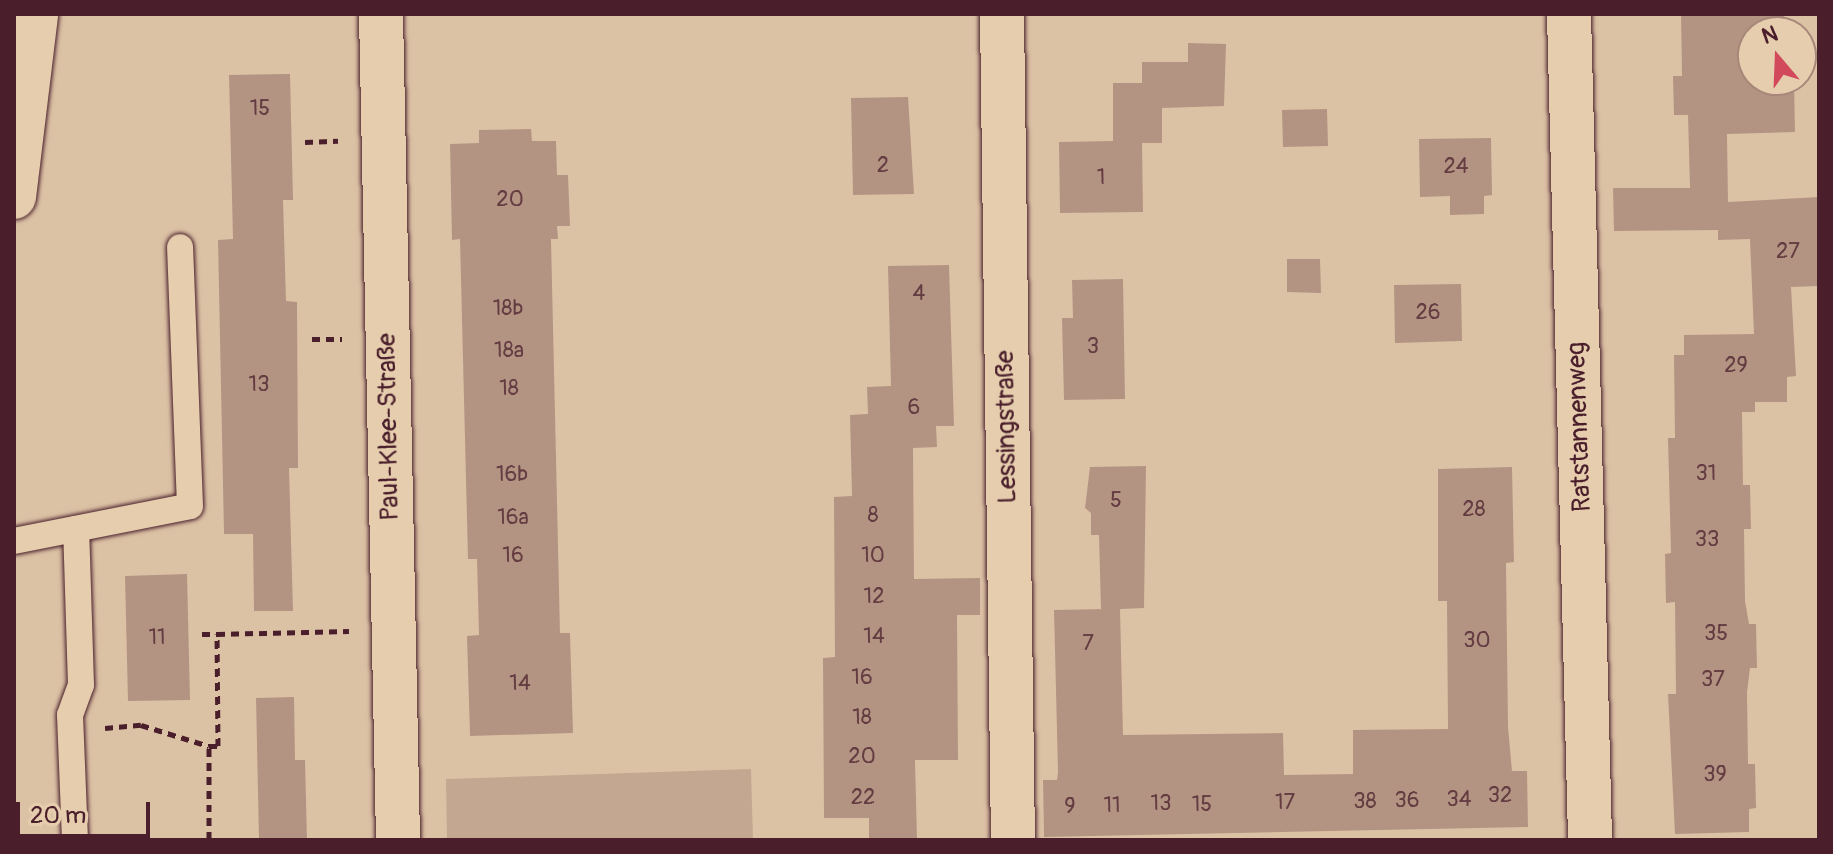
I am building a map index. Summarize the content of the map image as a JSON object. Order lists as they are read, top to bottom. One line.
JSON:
{"streets":{"street":["Paul-Klee-Straße","Lessingstraße","Ratstannenweg"]},"house_numbers":["15","2","24","1","20","27","4","18b","26","3","18a","29","13","18","6","31","16b","5","28","8","16a","33","16","10","12","35","14","11","30","7","16","37","14","18","20","39","32","22","34","36","38","17","13","15","11","9"],"scale_bar":"20 m","north":"top"}
